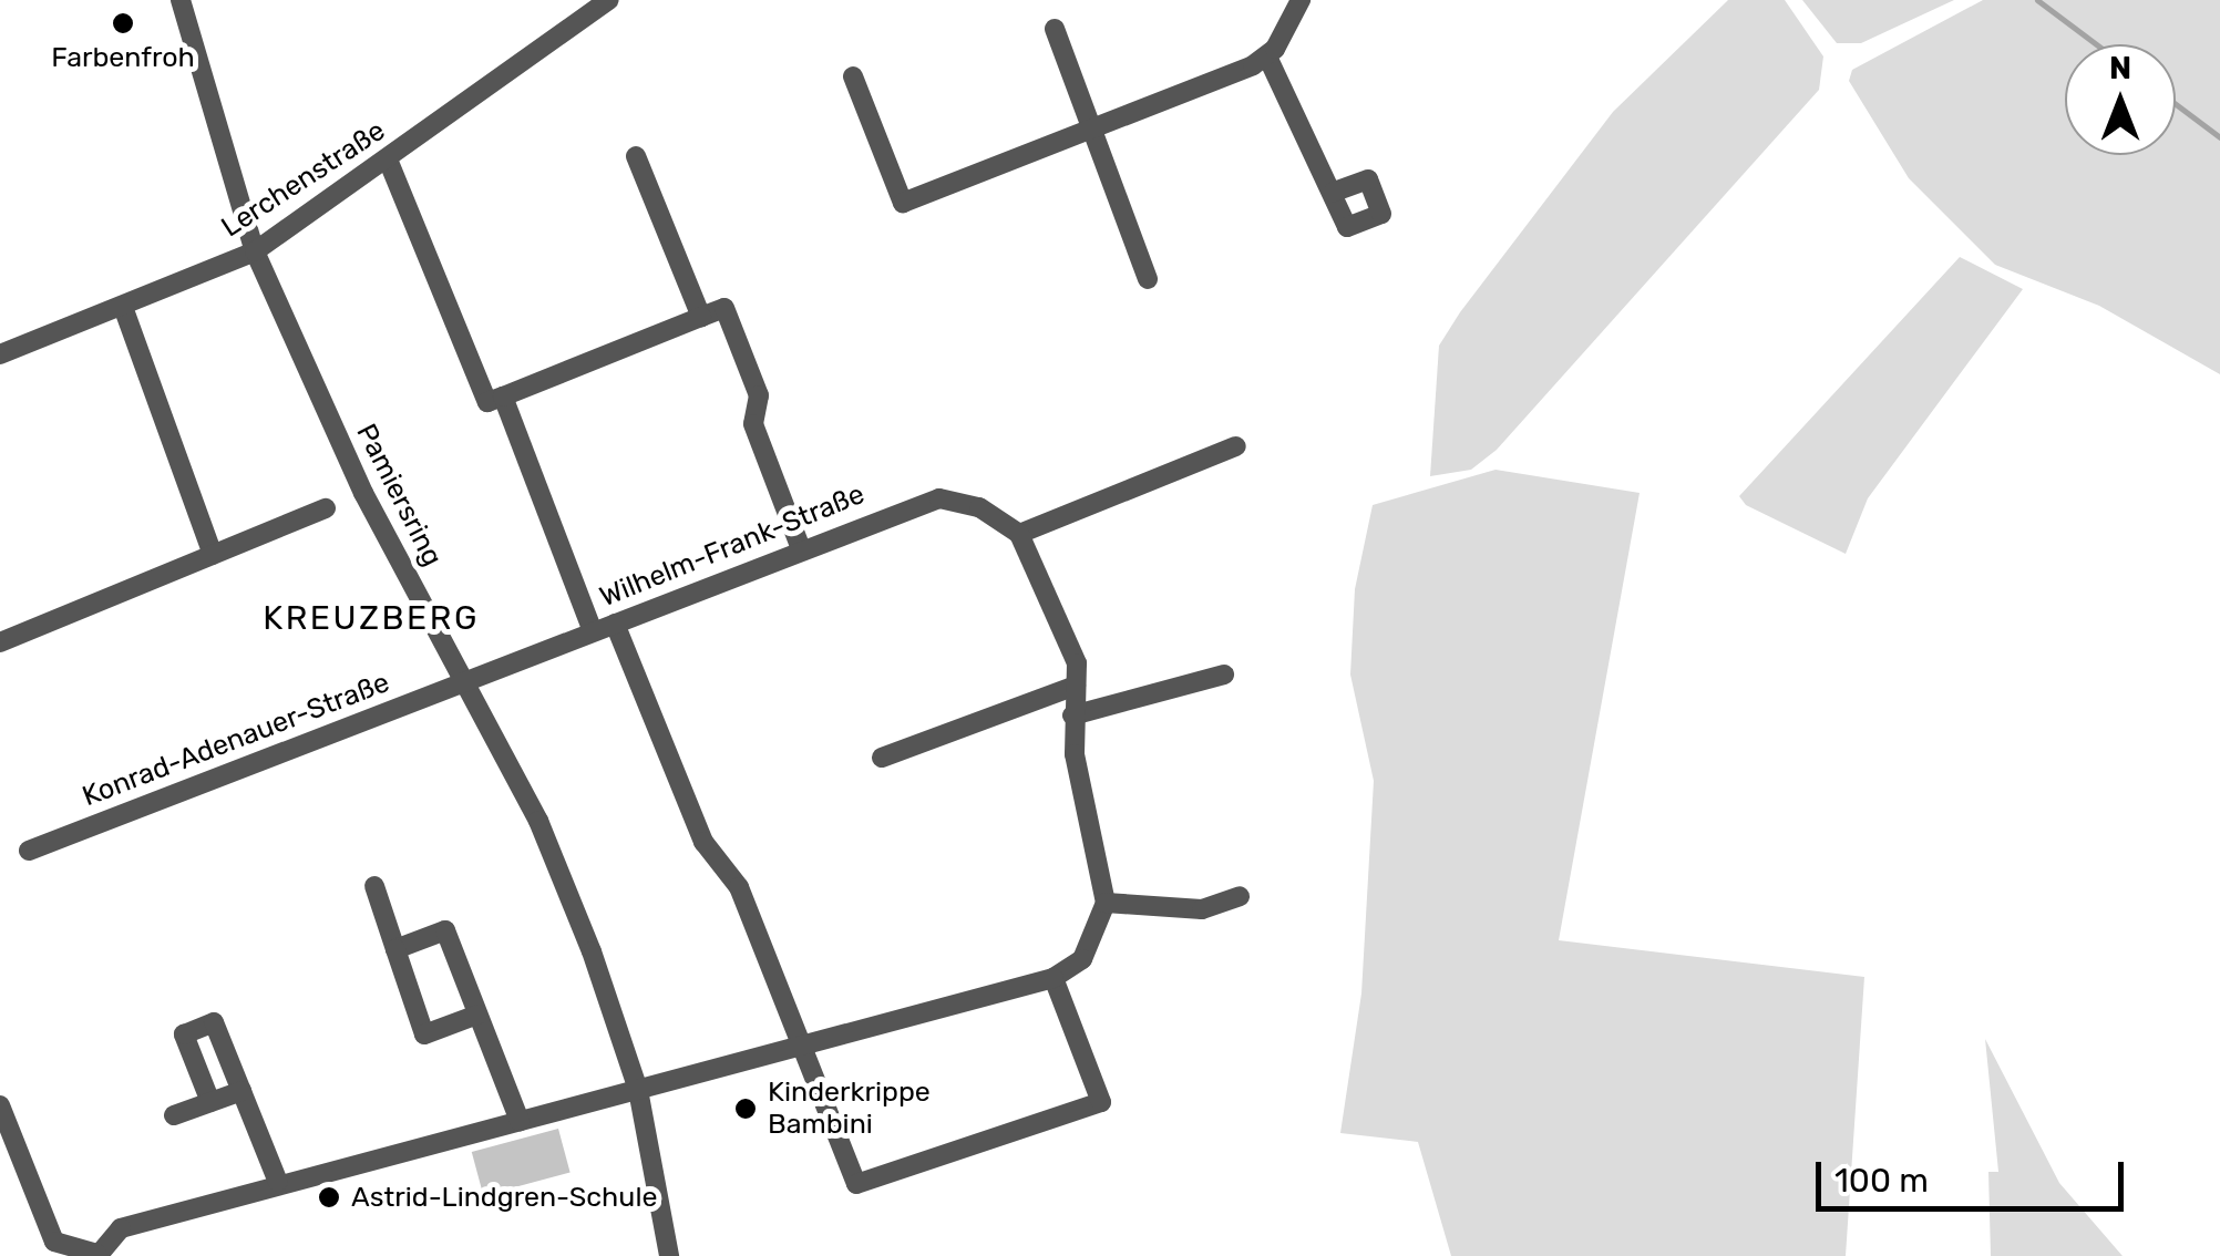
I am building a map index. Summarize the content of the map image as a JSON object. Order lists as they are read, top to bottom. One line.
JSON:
{"streets":{"street":["Lerchenstraße","Pamiersring","Wilhelm-Frank-Straße","Konrad-Adenauer-Straße"]},"crossings":[["Lerchenstraße","Pamiersring"],["Pamiersring","Wilhelm-Frank-Straße"],["Pamiersring","Konrad-Adenauer-Straße"],["Wilhelm-Frank-Straße","Konrad-Adenauer-Straße"]],"districts":["KREUZBERG"],"places":["Farbenfroh","Kinderkrippe Bambini","Astrid-Lindgren-Schule"],"scale_bar":"100 m","north":"top"}
